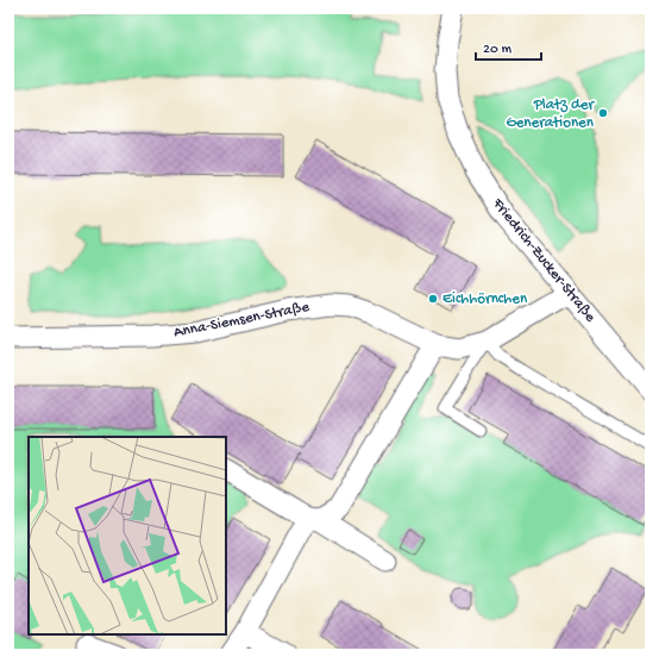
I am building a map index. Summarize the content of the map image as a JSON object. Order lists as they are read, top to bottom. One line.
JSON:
{"streets":{"street":["Friedrich-Zucker-Straße","Anna-Siemsen-Straße"]},"crossings":[["Friedrich-Zucker-Straße","Anna-Siemsen-Straße"]],"places":["Platz der Generationen","Eichhörnchen"],"scale_bar":"20 m"}
